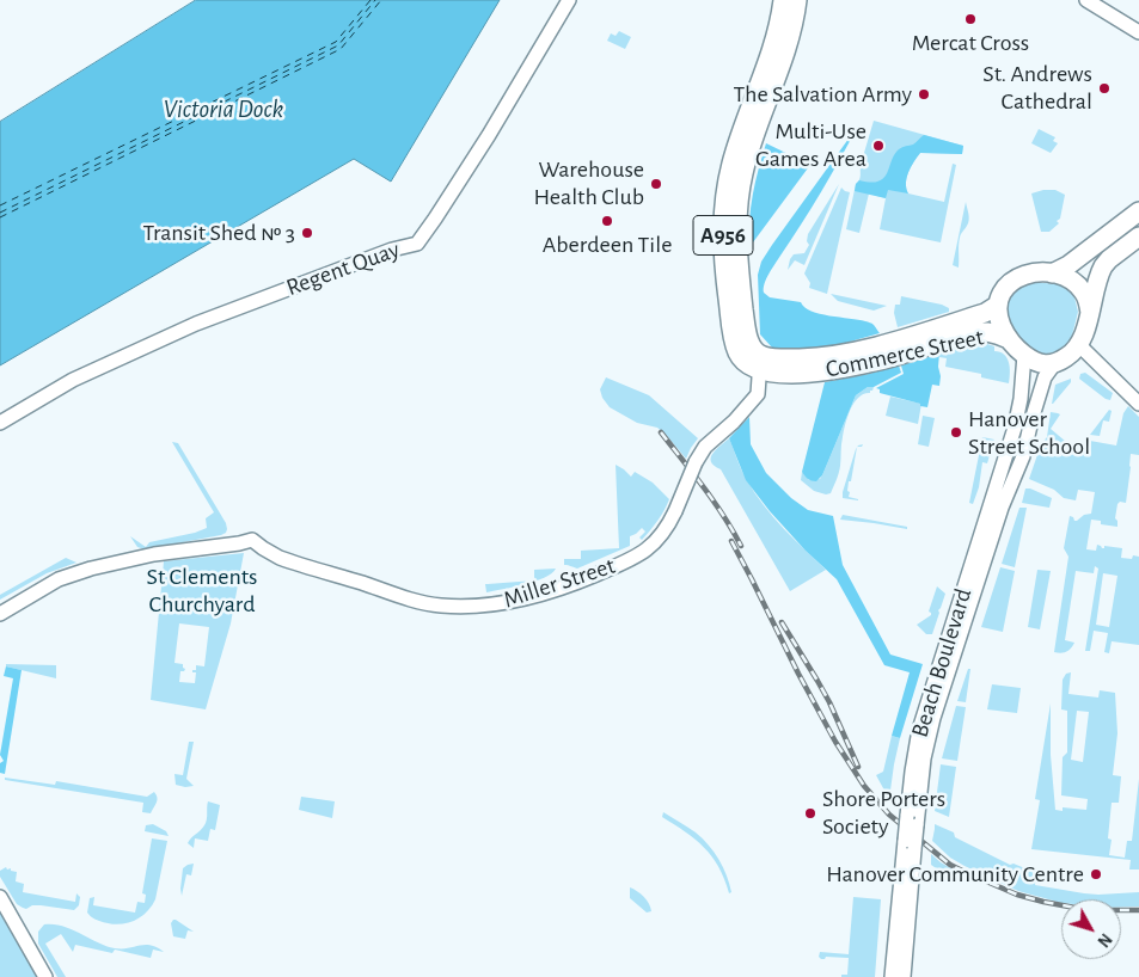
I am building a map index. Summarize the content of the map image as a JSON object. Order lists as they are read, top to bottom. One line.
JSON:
{"streets":{"main road":["A956","Commerce Street"],"street":["Regent Quay","Miller Street","Beach Boulevard"]},"crossings":[["A956","Commerce Street"],["A956","Miller Street"],["Commerce Street","Miller Street"],["Commerce Street","Beach Boulevard"]],"water":["Victoria Dock"],"parks":["St Clements Churchyard"],"places":["Mercat Cross","St. Andrews Cathedral","The Salvation Army","Multi-Use Games Area","Warehouse Health Club","Aberdeen Tile","Transit Shed № 3","Hanover Street School","Shore Porters Society","Hanover Community Centre"],"north":"bottom right"}
